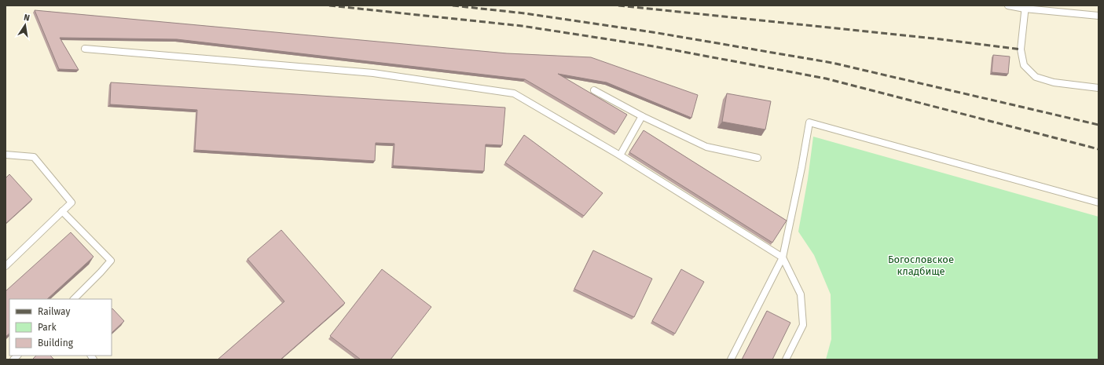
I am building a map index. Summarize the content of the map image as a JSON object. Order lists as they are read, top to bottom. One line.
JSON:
{"parks":["Богословское кладбище"],"legend":["Railway","Park","Building"],"north":"top"}
